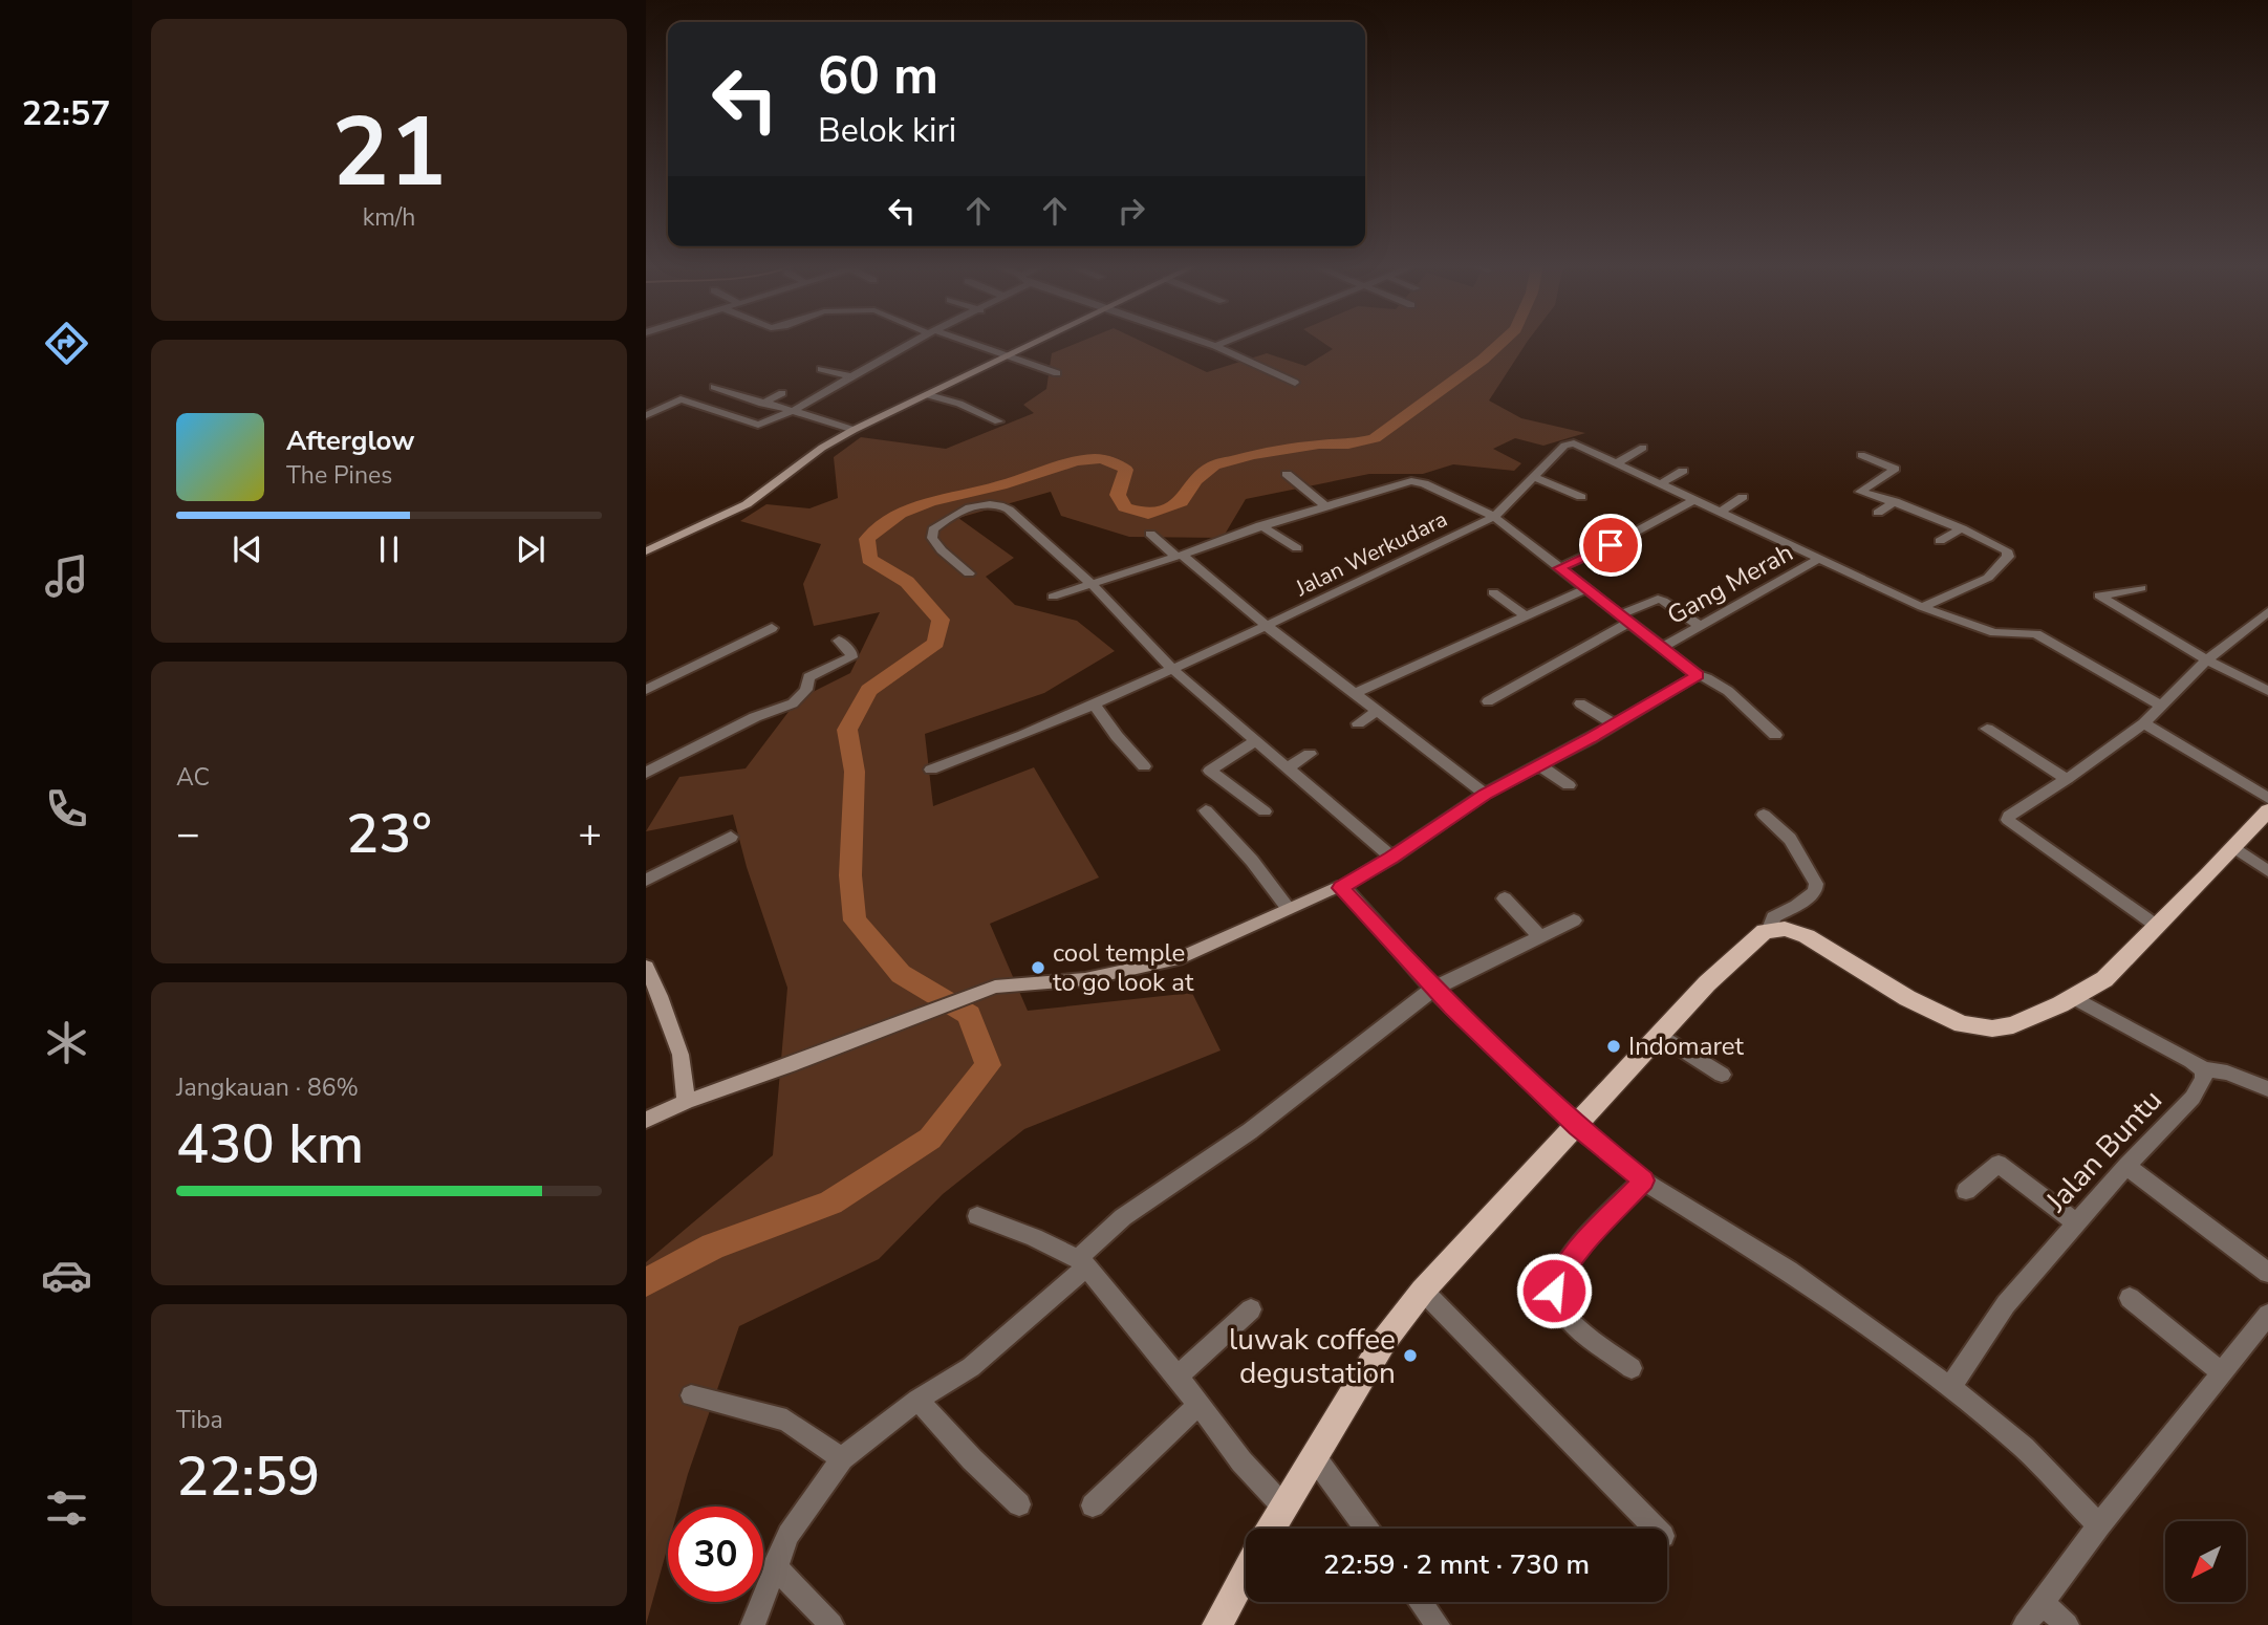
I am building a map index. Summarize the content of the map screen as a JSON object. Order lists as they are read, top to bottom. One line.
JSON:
{"streets":{"street":["Jalan Werkudara","Gang Merah","Jalan Buntu"]},"places":["cool temple to go look at","Indomaret","luwak coffee degustation"],"north":"bottom left","page":{"tabs":"22:57","tile":[["21","km/h"],"AC",["Jangkauan · 86%","430 km"],["Tiba","22:59"]],"turn":["60 m","Belok kiri"],"song":["Afterglow","The Pines"],"heat":["−","23°","+"],"limit":"30","trip":"22:59 · 2 mnt · 730 m"}}
